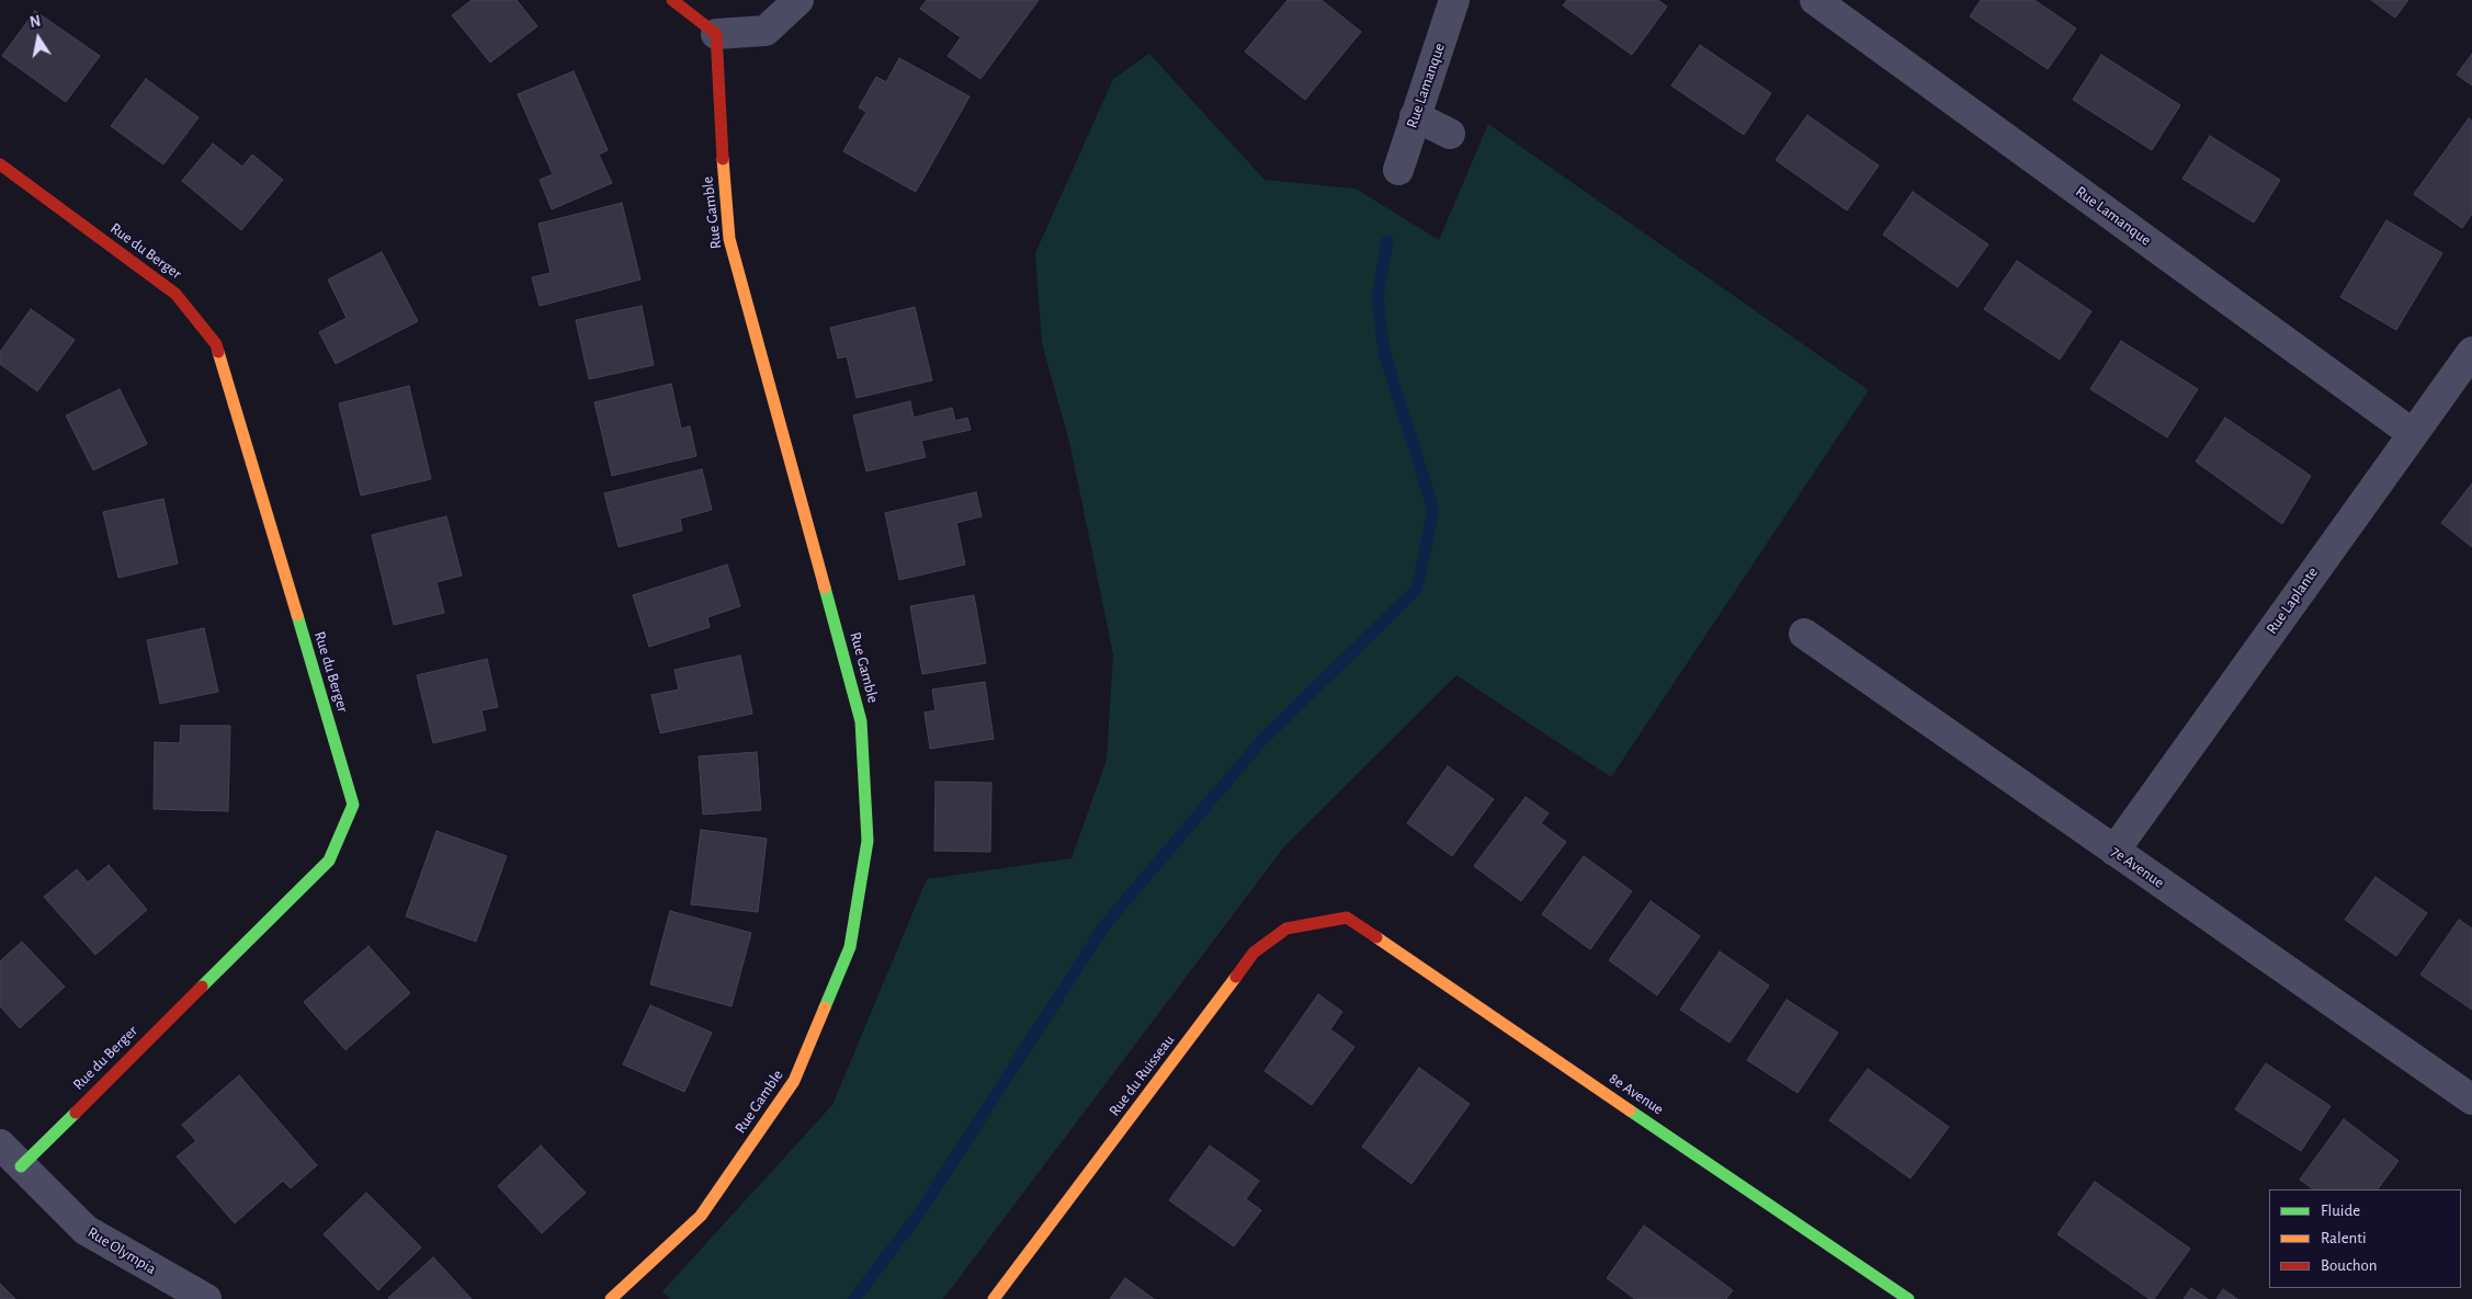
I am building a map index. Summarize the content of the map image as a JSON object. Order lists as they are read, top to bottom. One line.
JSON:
{"streets":{"street":["Rue Lamanque","Rue Gamble","Rue du Berger","Rue Laplante","7e Avenue","Rue du Ruisseau","8e Avenue","Rue Olympia"]},"crossings":[["Rue Lamanque","Rue Laplante"],["Rue du Berger","Rue Olympia"],["Rue Laplante","7e Avenue"],["Rue du Ruisseau","8e Avenue"]],"legend":["Fluide","Ralenti","Bouchon"],"north":"top"}
